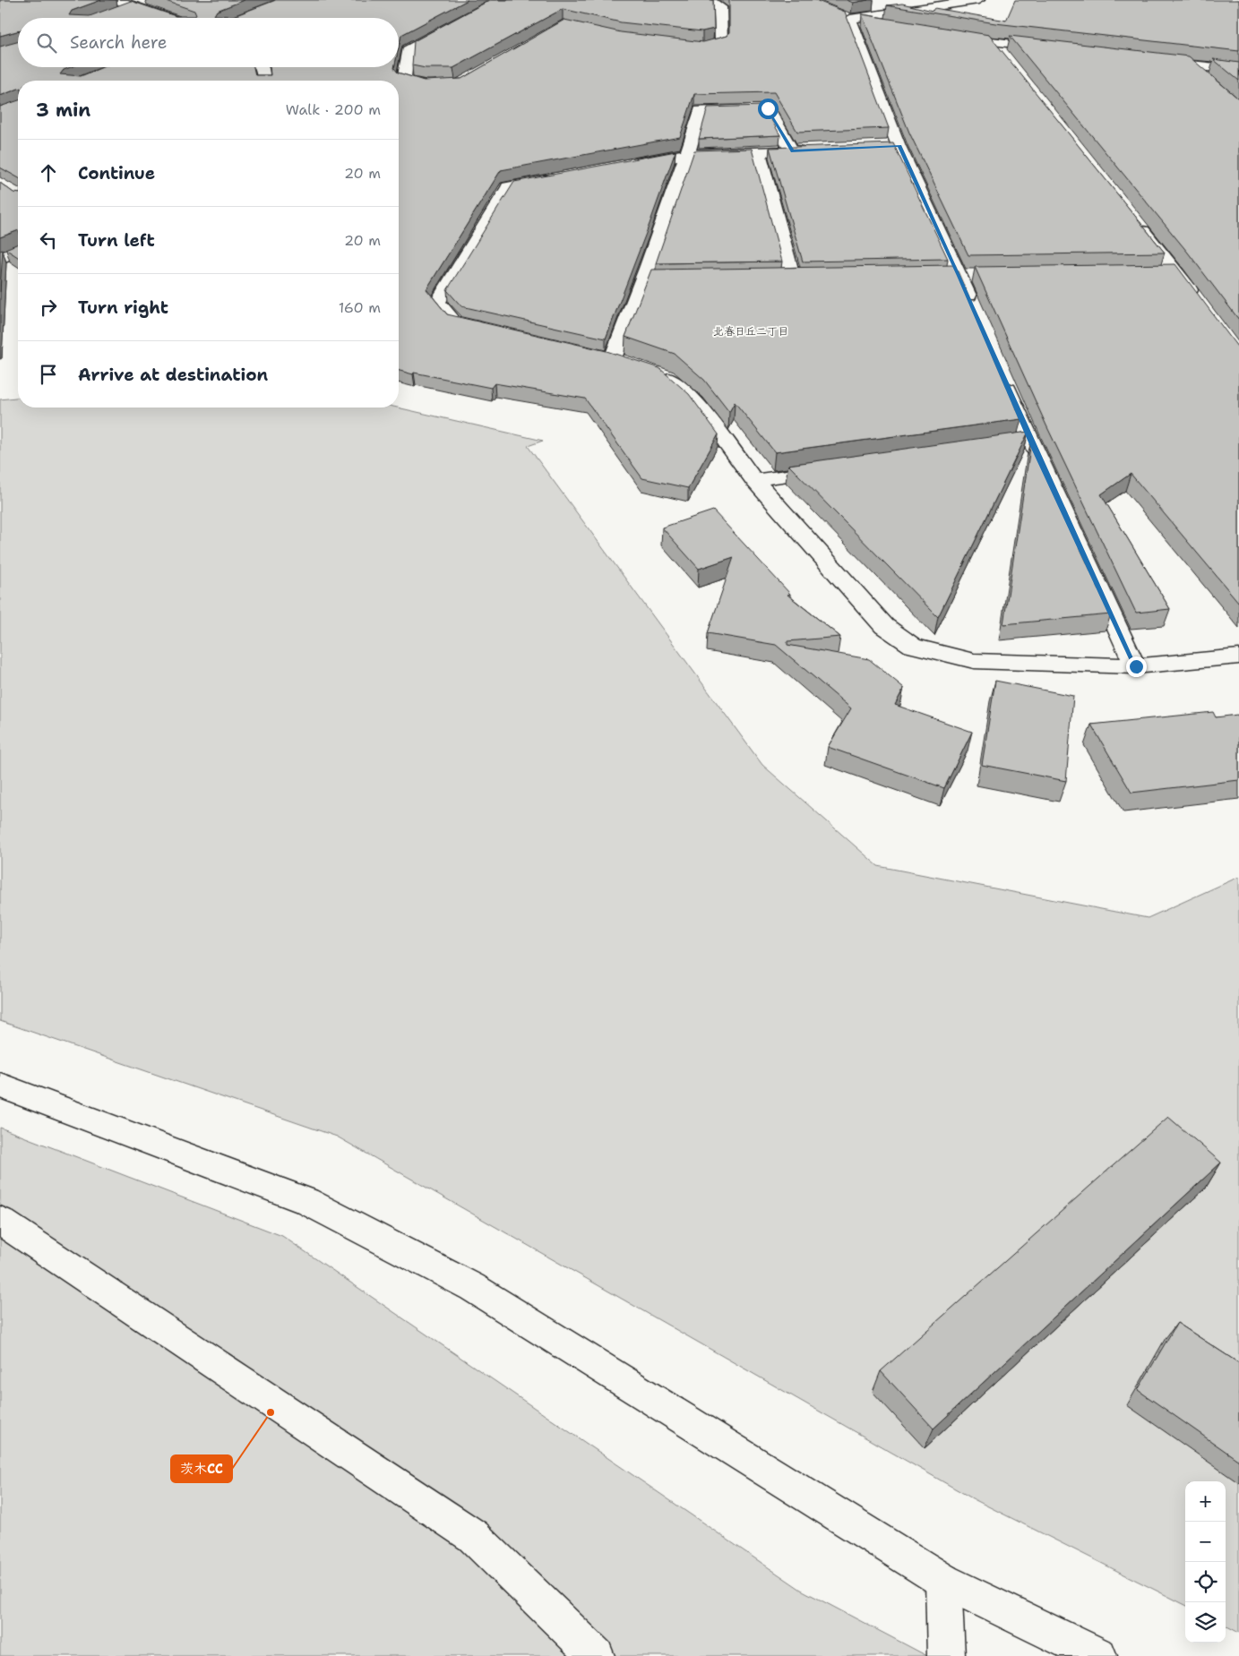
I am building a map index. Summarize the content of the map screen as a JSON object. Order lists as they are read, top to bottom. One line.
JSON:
{"districts":["北春日丘二丁目"],"places":["茨木CC"],"page":{"search":"Search here","heading":["3 min","Walk · 200 m"],"list":[["Continue","20 m"],["Turn left","20 m"],["Turn right","160 m"],"Arrive at destination"],"map_buttons":["+","−"]}}
